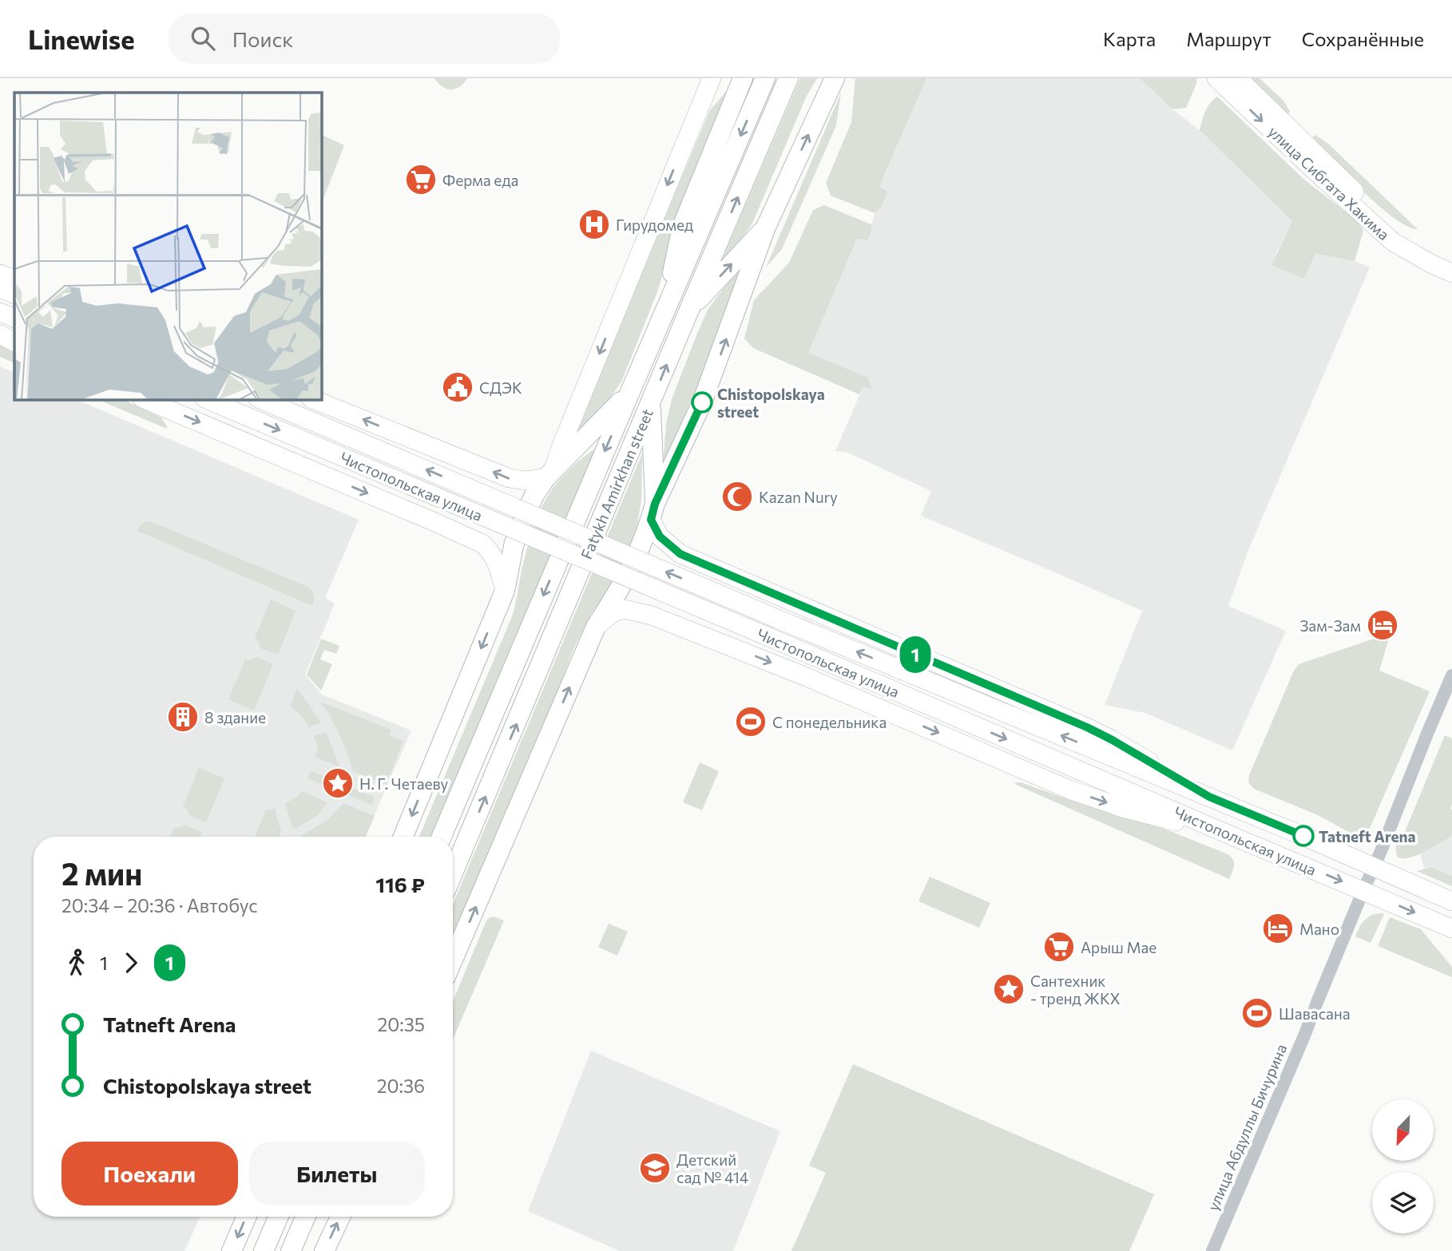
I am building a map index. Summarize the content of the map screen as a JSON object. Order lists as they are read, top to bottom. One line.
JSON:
{"streets":{"main road":["улица Сибгата Хакима","Fatykh Amirkhan street","Чистопольская улица"],"street":["улица Абдуллы Бичурина"]},"crossings":[["Чистопольская улица","улица Абдуллы Бичурина"]],"places":{"supermarket":["Ферма еда","Арыш Мае"],"hospital":["Гирудомед"],"public building":["СДЭК"],"other":["Chistopolskaya street","Tatneft Arena"],"mosque":["Kazan Nury"],"hotel":["Зам-Зам","Мано"],"building":["8 здание"],"sports":["С понедельника","Шавасана"],"place":["Н. Г. Четаеву","Сантехник - тренд ЖКХ"],"school or university":["Детский сад № 414"]},"lines":["bus line 1"],"north":"bottom left","page":{"header":"Linewise","search":"Поиск","nav":["Карта","Маршрут","Сохранённые"],"on_map":"1","heading":["2 мин","20:34 – 20:36 · Автобус","116 ₽"],"legs":["1","1"],"list":[{"name":"Tatneft Arena","value":"20:35"},{"name":"Chistopolskaya street","value":"20:36"}],"buttons":["Поехали","Билеты"]}}
